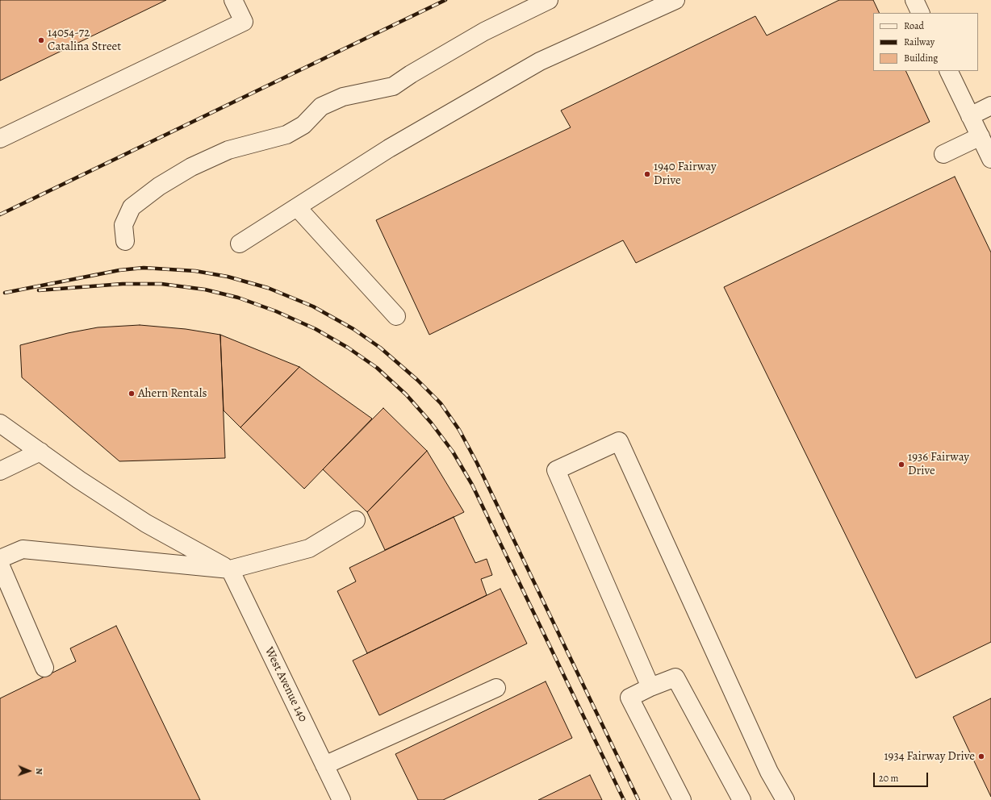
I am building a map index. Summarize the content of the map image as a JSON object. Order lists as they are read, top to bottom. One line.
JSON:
{"streets":{"street":["West Avenue 140"]},"places":["14054-72 Catalina Street","1940 Fairway Drive","Ahern Rentals","1936 Fairway Drive","1934 Fairway Drive"],"legend":["Road","Railway","Building"],"scale_bar":"20 m","north":"right"}
